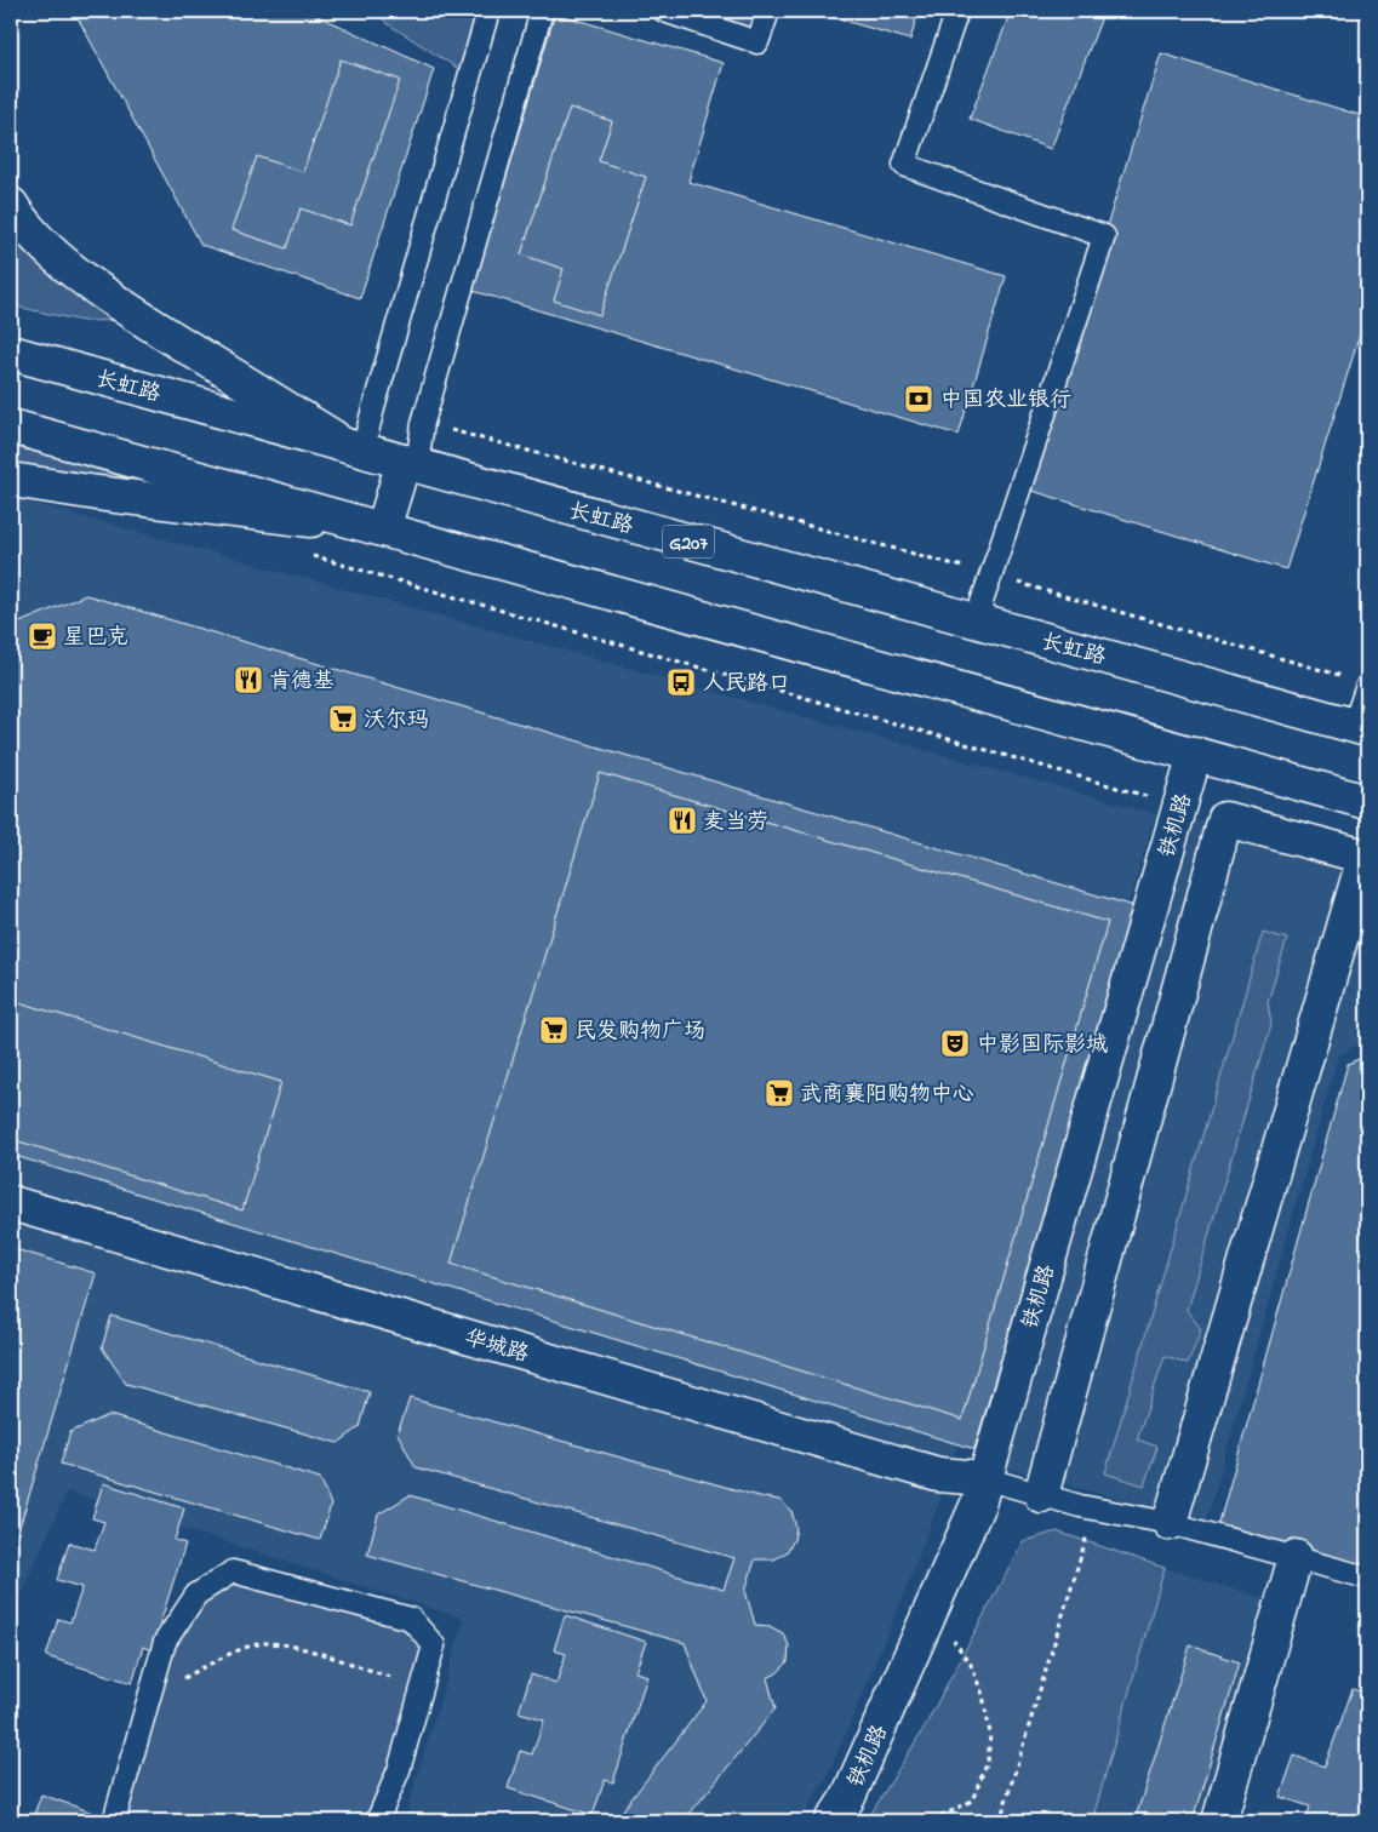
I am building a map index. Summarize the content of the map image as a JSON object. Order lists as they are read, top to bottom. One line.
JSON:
{"streets":{"main road":["长虹路","G207","铁机路","华城路"]},"crossings":[["铁机路","华城路"]],"places":{"bank":["中国农业银行"],"cafe":["星巴克"],"restaurant":["肯德基","麦当劳"],"bus stop":["人民路口"],"supermarket":["沃尔玛","民发购物广场","武商襄阳购物中心"],"theatre":["中影国际影城"]}}
